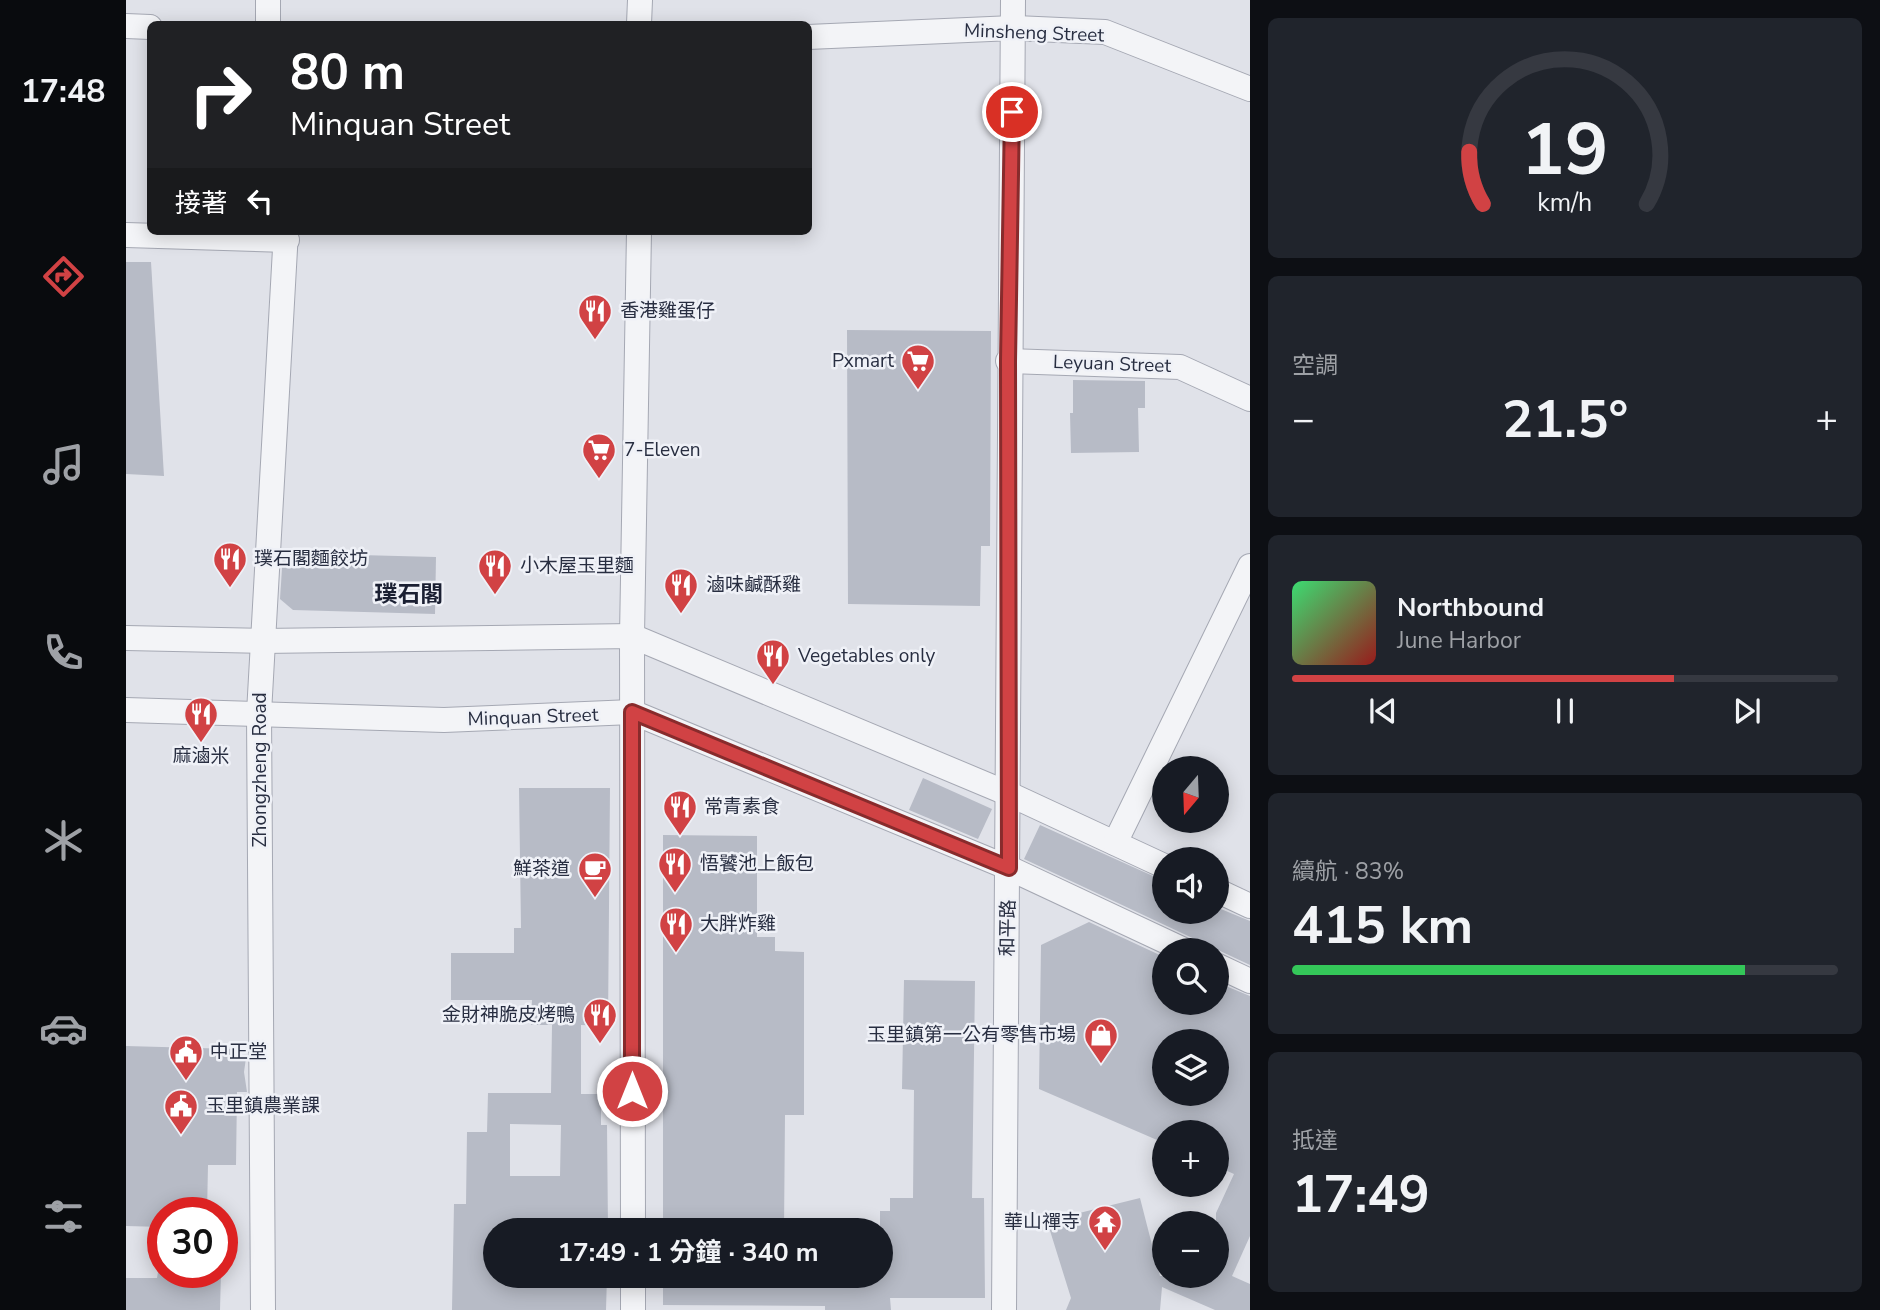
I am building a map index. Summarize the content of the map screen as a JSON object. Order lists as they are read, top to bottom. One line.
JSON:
{"streets":{"street":["Minsheng Street","Leyuan Street","Minquan Street","Zhongzheng Road","和平路"]},"crossings":[["Minsheng Street","和平路"],["Leyuan Street","和平路"],["Minquan Street","Zhongzheng Road"],["Minquan Street","和平路"]],"districts":["璞石閣"],"places":{"restaurant":["香港雞蛋仔","璞石閣麵餃坊","小木屋玉里麵","滷味鹹酥雞","Vegetables only","麻滷米","常青素食","悟饕池上飯包","大胖炸雞","金財神脆皮烤鴨"],"supermarket":["Pxmart","7-Eleven"],"cafe":["鮮茶道"],"shop":["玉里鎮第一公有零售市場"],"public building":["中正堂","玉里鎮農業課"],"temple":["華山禪寺"]},"north":"bottom","page":{"tabs":"17:48","turn":["80 m","Minquan Street"],"then":"接著","tile":["空調",["續航 · 83%","415 km"],["抵達","17:49"]],"heat":["−","21.5°","+"],"song":["Northbound","June Harbor"],"map_buttons":["+","−"],"limit":"30","trip":"17:49 · 1 分鐘 · 340 m","gauge":["19","km/h"]}}
